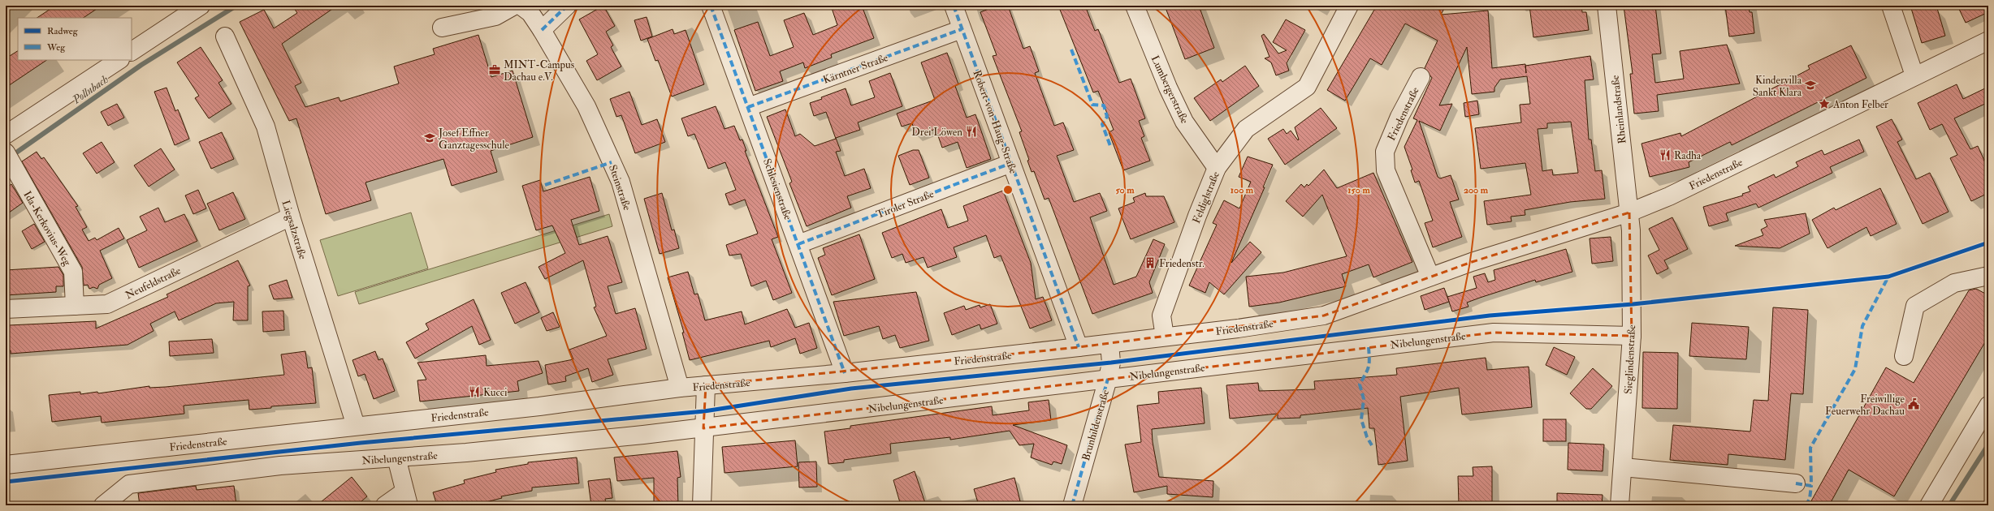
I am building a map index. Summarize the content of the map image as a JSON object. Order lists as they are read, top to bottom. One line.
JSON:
{"streets":{"street":["Kärntner Straße","Lumbergerstraße","Rheinlandstraße","Friedenstraße","Robert-von-Haug-Straße","Steinstraße","Schlesienstraße","Feldiglstraße","Tiroler Straße","Ida-Kerkovius-Weg","Liegsalzstraße","Neufeldstraße","Nibelungenstraße","Sieglindenstraße","Brunhildenstraße"]},"crossings":[["Kärntner Straße","Robert-von-Haug-Straße"],["Kärntner Straße","Schlesienstraße"],["Lumbergerstraße","Feldiglstraße"],["Rheinlandstraße","Friedenstraße"],["Rheinlandstraße","Sieglindenstraße"],["Friedenstraße","Robert-von-Haug-Straße"],["Friedenstraße","Steinstraße"],["Friedenstraße","Schlesienstraße"],["Friedenstraße","Feldiglstraße"],["Friedenstraße","Liegsalzstraße"],["Friedenstraße","Sieglindenstraße"],["Friedenstraße","Brunhildenstraße"],["Robert-von-Haug-Straße","Tiroler Straße"],["Schlesienstraße","Tiroler Straße"],["Ida-Kerkovius-Weg","Neufeldstraße"],["Liegsalzstraße","Neufeldstraße"],["Nibelungenstraße","Sieglindenstraße"],["Nibelungenstraße","Brunhildenstraße"]],"water":["Pollnbach"],"places":{"office":["MINT-Campus Dachau e.V."],"school or university":["Kindervilla Sankt Klara","Josef Effner Ganztagesschule"],"place":["Anton Felber"],"restaurant":["Drei Löwen","Radha","Kucci"],"building":["Friedenstr."],"public building":["Freiwillige Feuerwehr Dachau"]},"legend":["Radweg","Weg"],"rings":["50 m","100 m","150 m","200 m"]}
